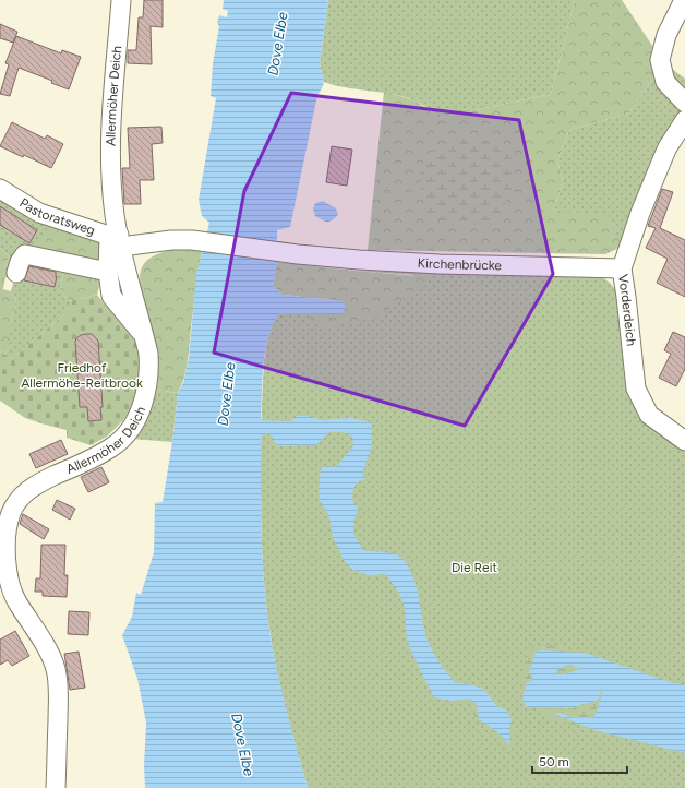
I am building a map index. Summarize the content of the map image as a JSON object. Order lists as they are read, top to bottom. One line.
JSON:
{"streets":{"street":["Allermöher Deich","Pastoratsweg","Kirchenbrücke","Vorderdeich"]},"crossings":[["Allermöher Deich","Pastoratsweg"],["Allermöher Deich","Kirchenbrücke"],["Pastoratsweg","Kirchenbrücke"],["Kirchenbrücke","Vorderdeich"]],"water":["Dove Elbe"],"parks":["Friedhof Allermöhe-Reitbrook","Die Reit"],"scale_bar":"50 m"}
